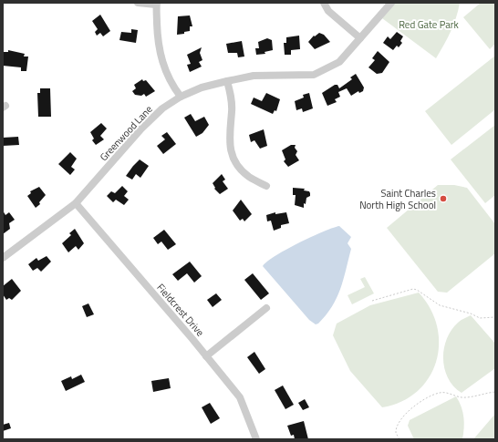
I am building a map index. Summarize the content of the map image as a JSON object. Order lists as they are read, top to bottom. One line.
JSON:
{"streets":{"street":["Greenwood Lane","Fieldcrest Drive"]},"crossings":[["Greenwood Lane","Fieldcrest Drive"]],"parks":["Red Gate Park"],"places":["Saint Charles North High School"]}
